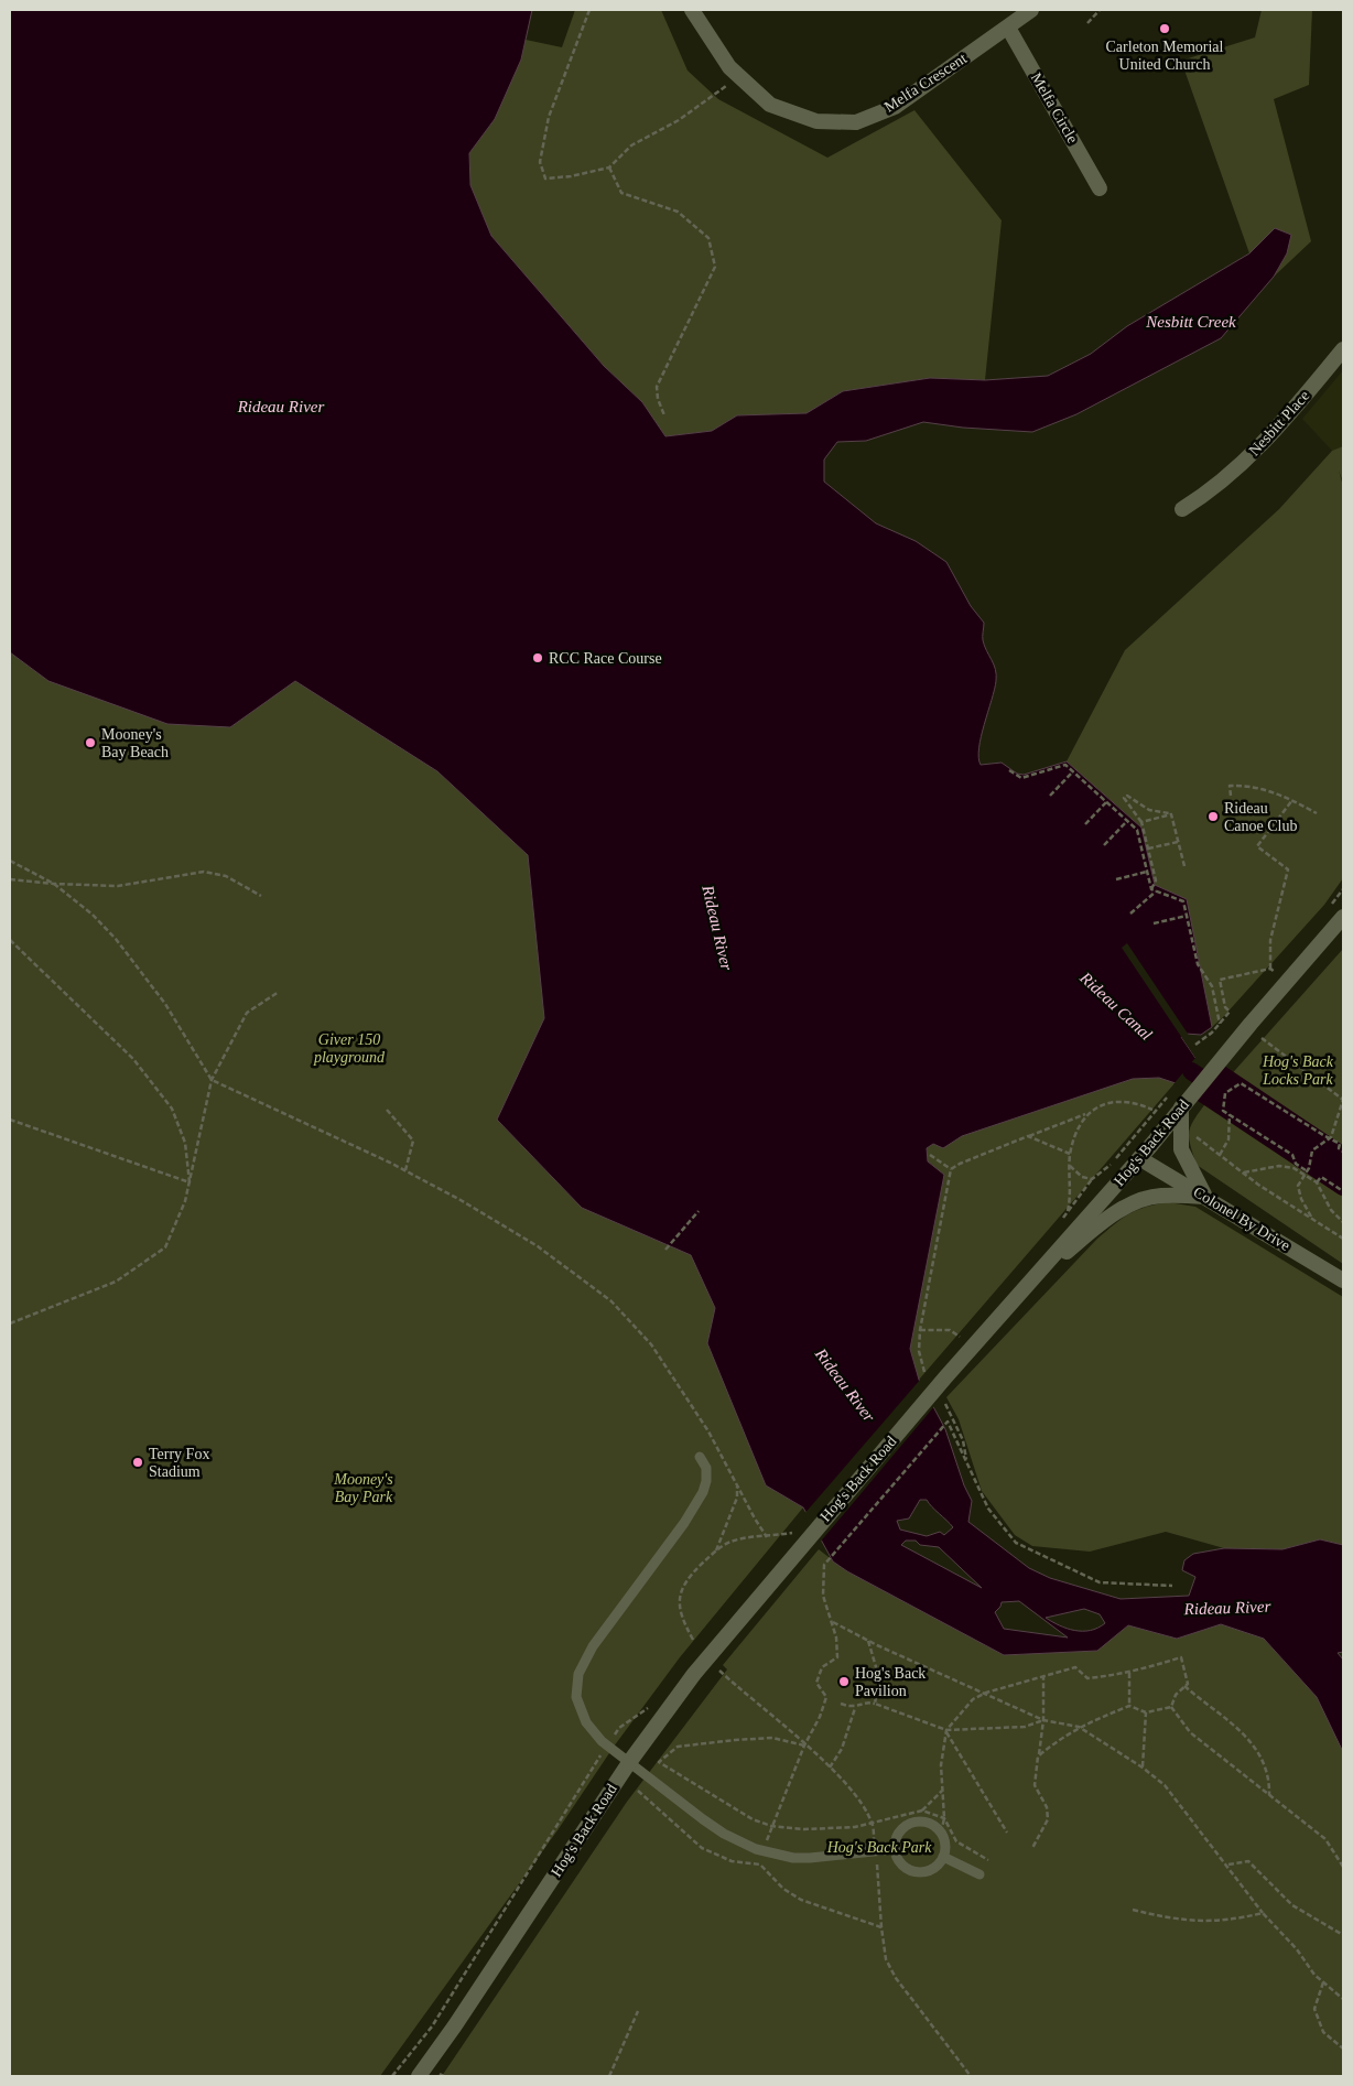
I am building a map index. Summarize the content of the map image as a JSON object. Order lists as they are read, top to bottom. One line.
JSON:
{"streets":{"main road":["Melfa Crescent","Melfa Circle","Nesbitt Place","Hog's Back Road","Colonel By Drive"]},"crossings":[["Melfa Crescent","Melfa Circle"],["Hog's Back Road","Colonel By Drive"]],"water":["Nesbitt Creek","Rideau River","Rideau Canal"],"parks":["Giver 150 playground","Hog's Back Locks Park","Mooney's Bay Park","Hog's Back Park"],"places":["Carleton Memorial United Church","RCC Race Course","Mooney's Bay Beach","Rideau Canoe Club","Terry Fox Stadium","Hog's Back Pavilion"]}
